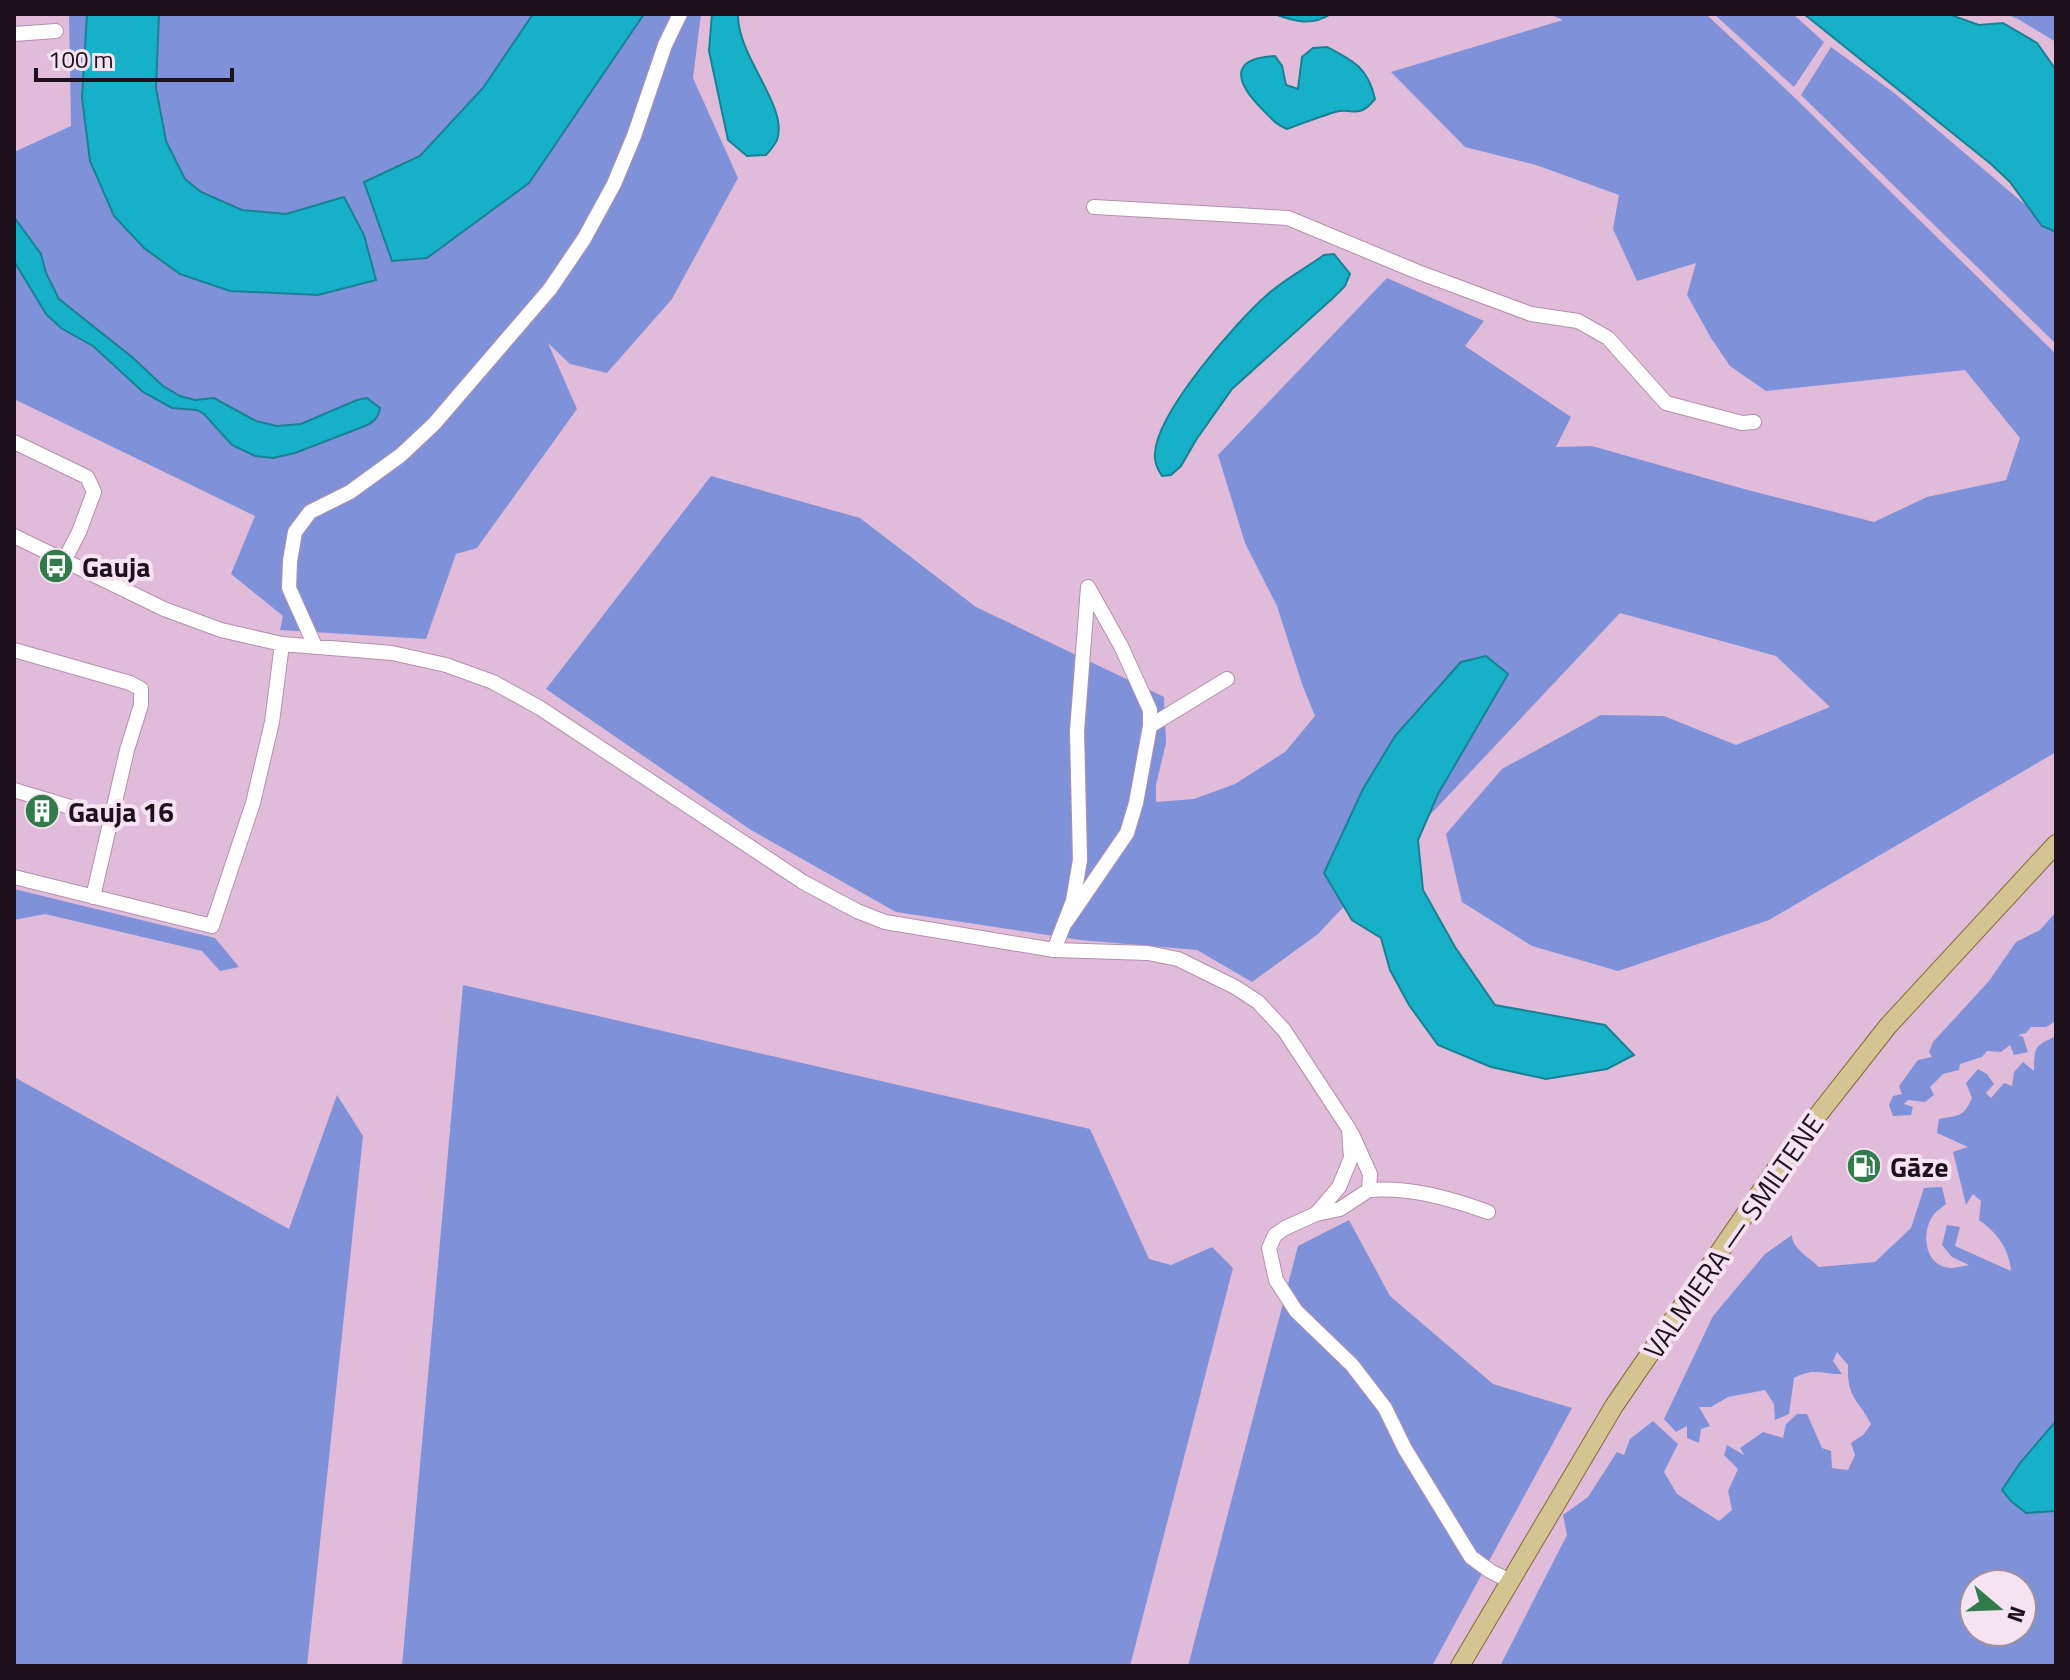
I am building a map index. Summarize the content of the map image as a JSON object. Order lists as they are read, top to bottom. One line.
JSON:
{"streets":{"main road":["VALMIERA — SMILTENE"]},"places":{"bus stop":["Gauja"],"building":["Gauja 16"],"fuel station":["Gāze"]},"scale_bar":"100 m","north":"right"}
